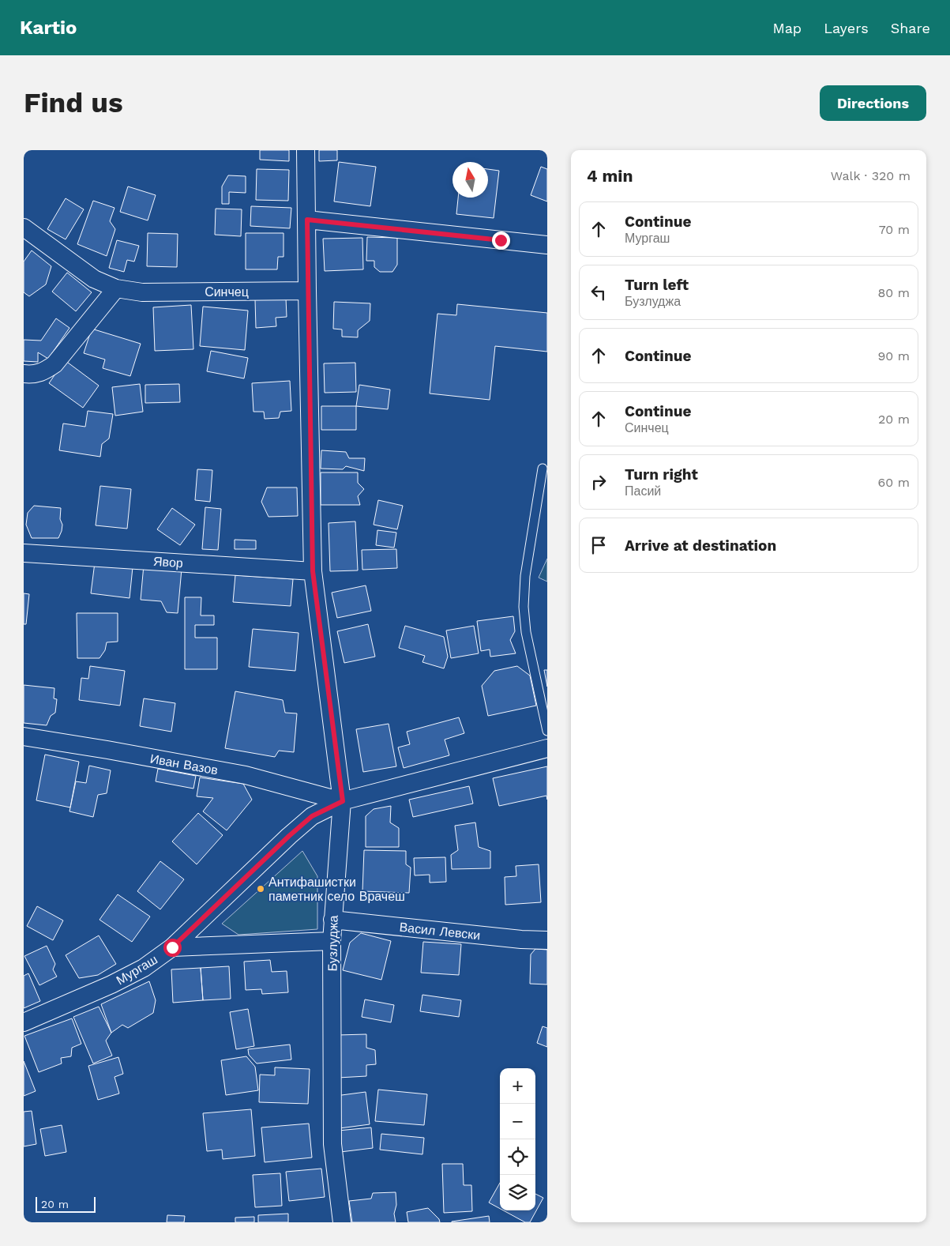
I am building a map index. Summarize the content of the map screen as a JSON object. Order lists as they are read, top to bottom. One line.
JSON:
{"streets":{"street":["Синчец","Явор","Иван Вазов","Васил Левски","Бузлуджа","Мургаш"]},"crossings":[["Синчец","Бузлуджа"],["Явор","Бузлуджа"],["Иван Вазов","Бузлуджа"],["Иван Вазов","Мургаш"],["Васил Левски","Бузлуджа"],["Бузлуджа","Мургаш"]],"places":["Антифашистки паметник село Врачеш"],"scale_bar":"20 m","north":"top","page":{"header":"Kartio","nav":["Map","Layers","Share"],"buttons":"Directions","title":"Find us","heading":["4 min","Walk · 320 m"],"list":[["Continue","Мургаш","70 m"],["Turn left","Бузлуджа","80 m"],["Continue","90 m"],["Continue","Синчец","20 m"],["Turn right","Пасий","60 m"],"Arrive at destination"],"map_buttons":["+","−"],"scale":"20 m"}}
